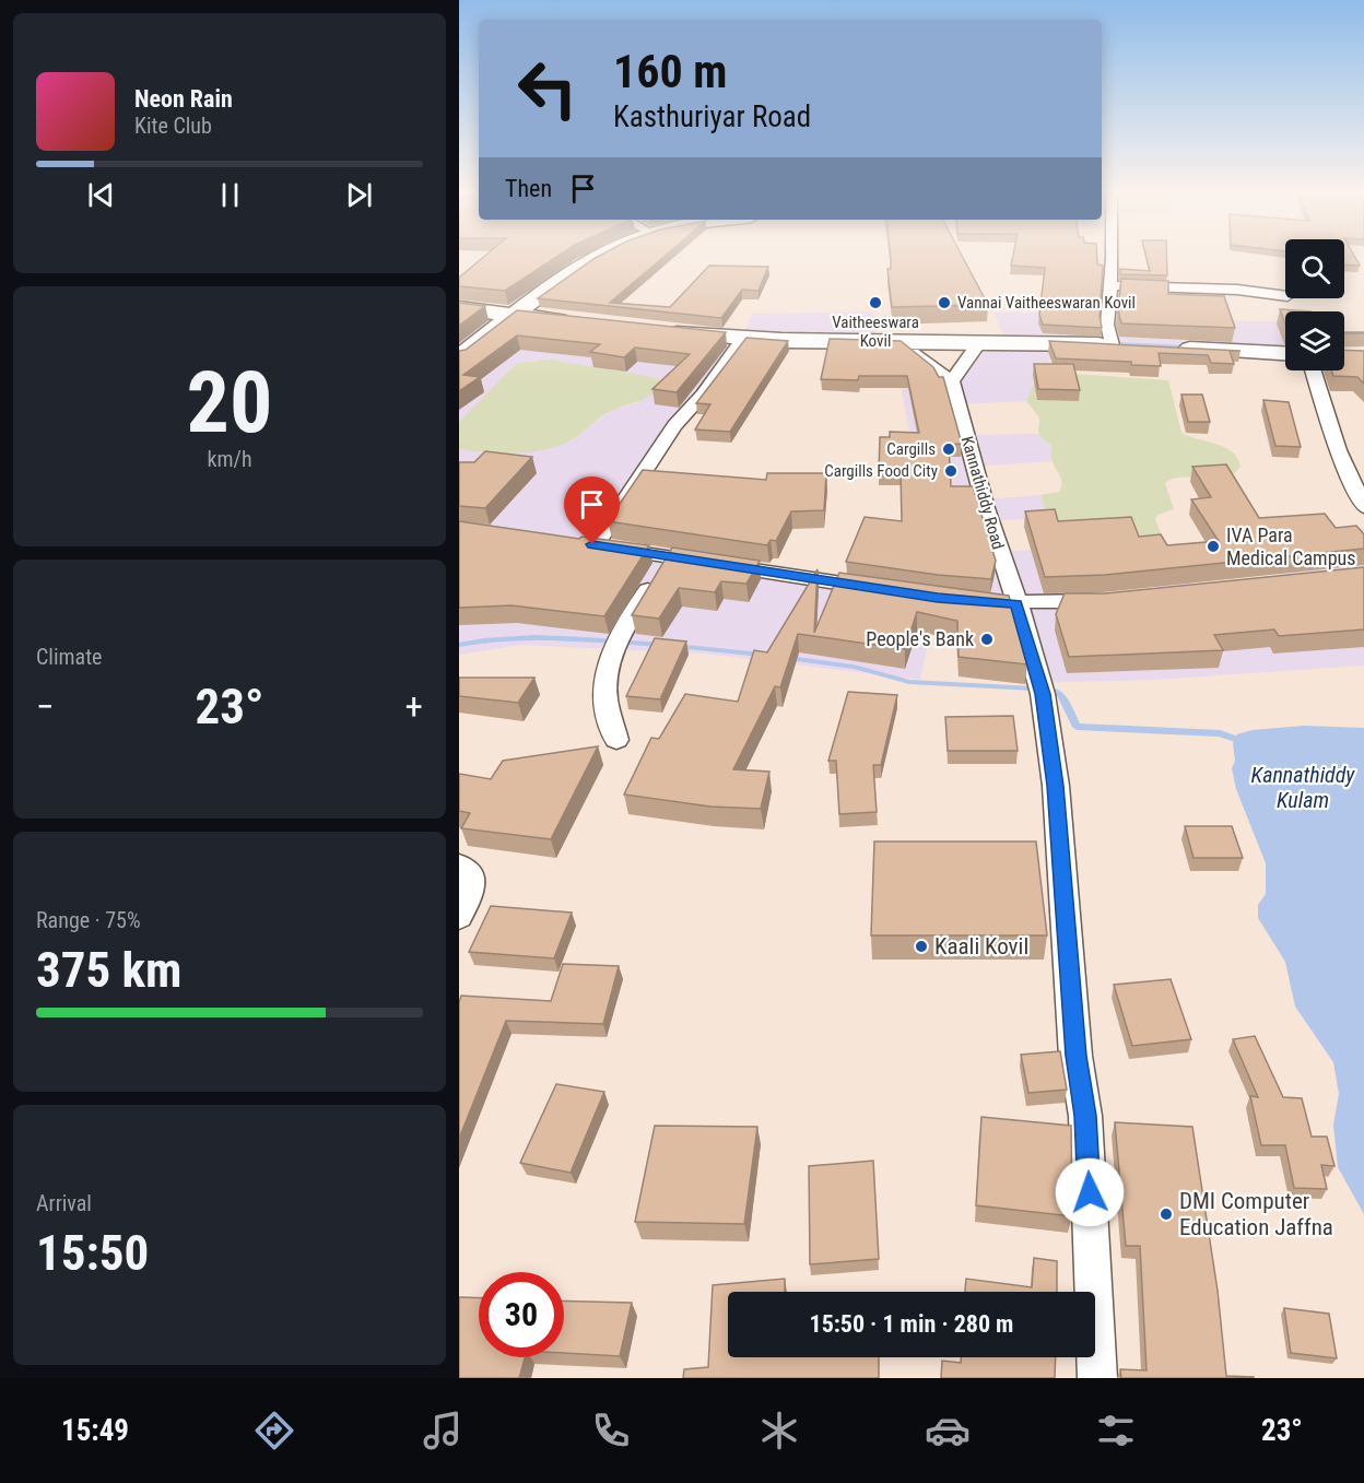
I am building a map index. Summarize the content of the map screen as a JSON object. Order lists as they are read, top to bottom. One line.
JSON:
{"streets":{"street":["Kannathiddy Road"]},"water":["Kannathiddy Kulam"],"places":["Vaitheeswara Kovil","Vannai Vaitheeswaran Kovil","Cargills","Cargills Food City","IVA Para Medical Campus","People's Bank","Kaali Kovil","DMI Computer Education Jaffna"],"page":{"turn":["160 m","Kasthuriyar Road"],"song":["Neon Rain","Kite Club"],"then":"Then","tile":[["20","km/h"],"Climate",["Range · 75%","375 km"],["Arrival","15:50"]],"heat":["−","23°","+"],"limit":"30","trip":"15:50 · 1 min · 280 m","tabs":["15:49","23°"]}}
